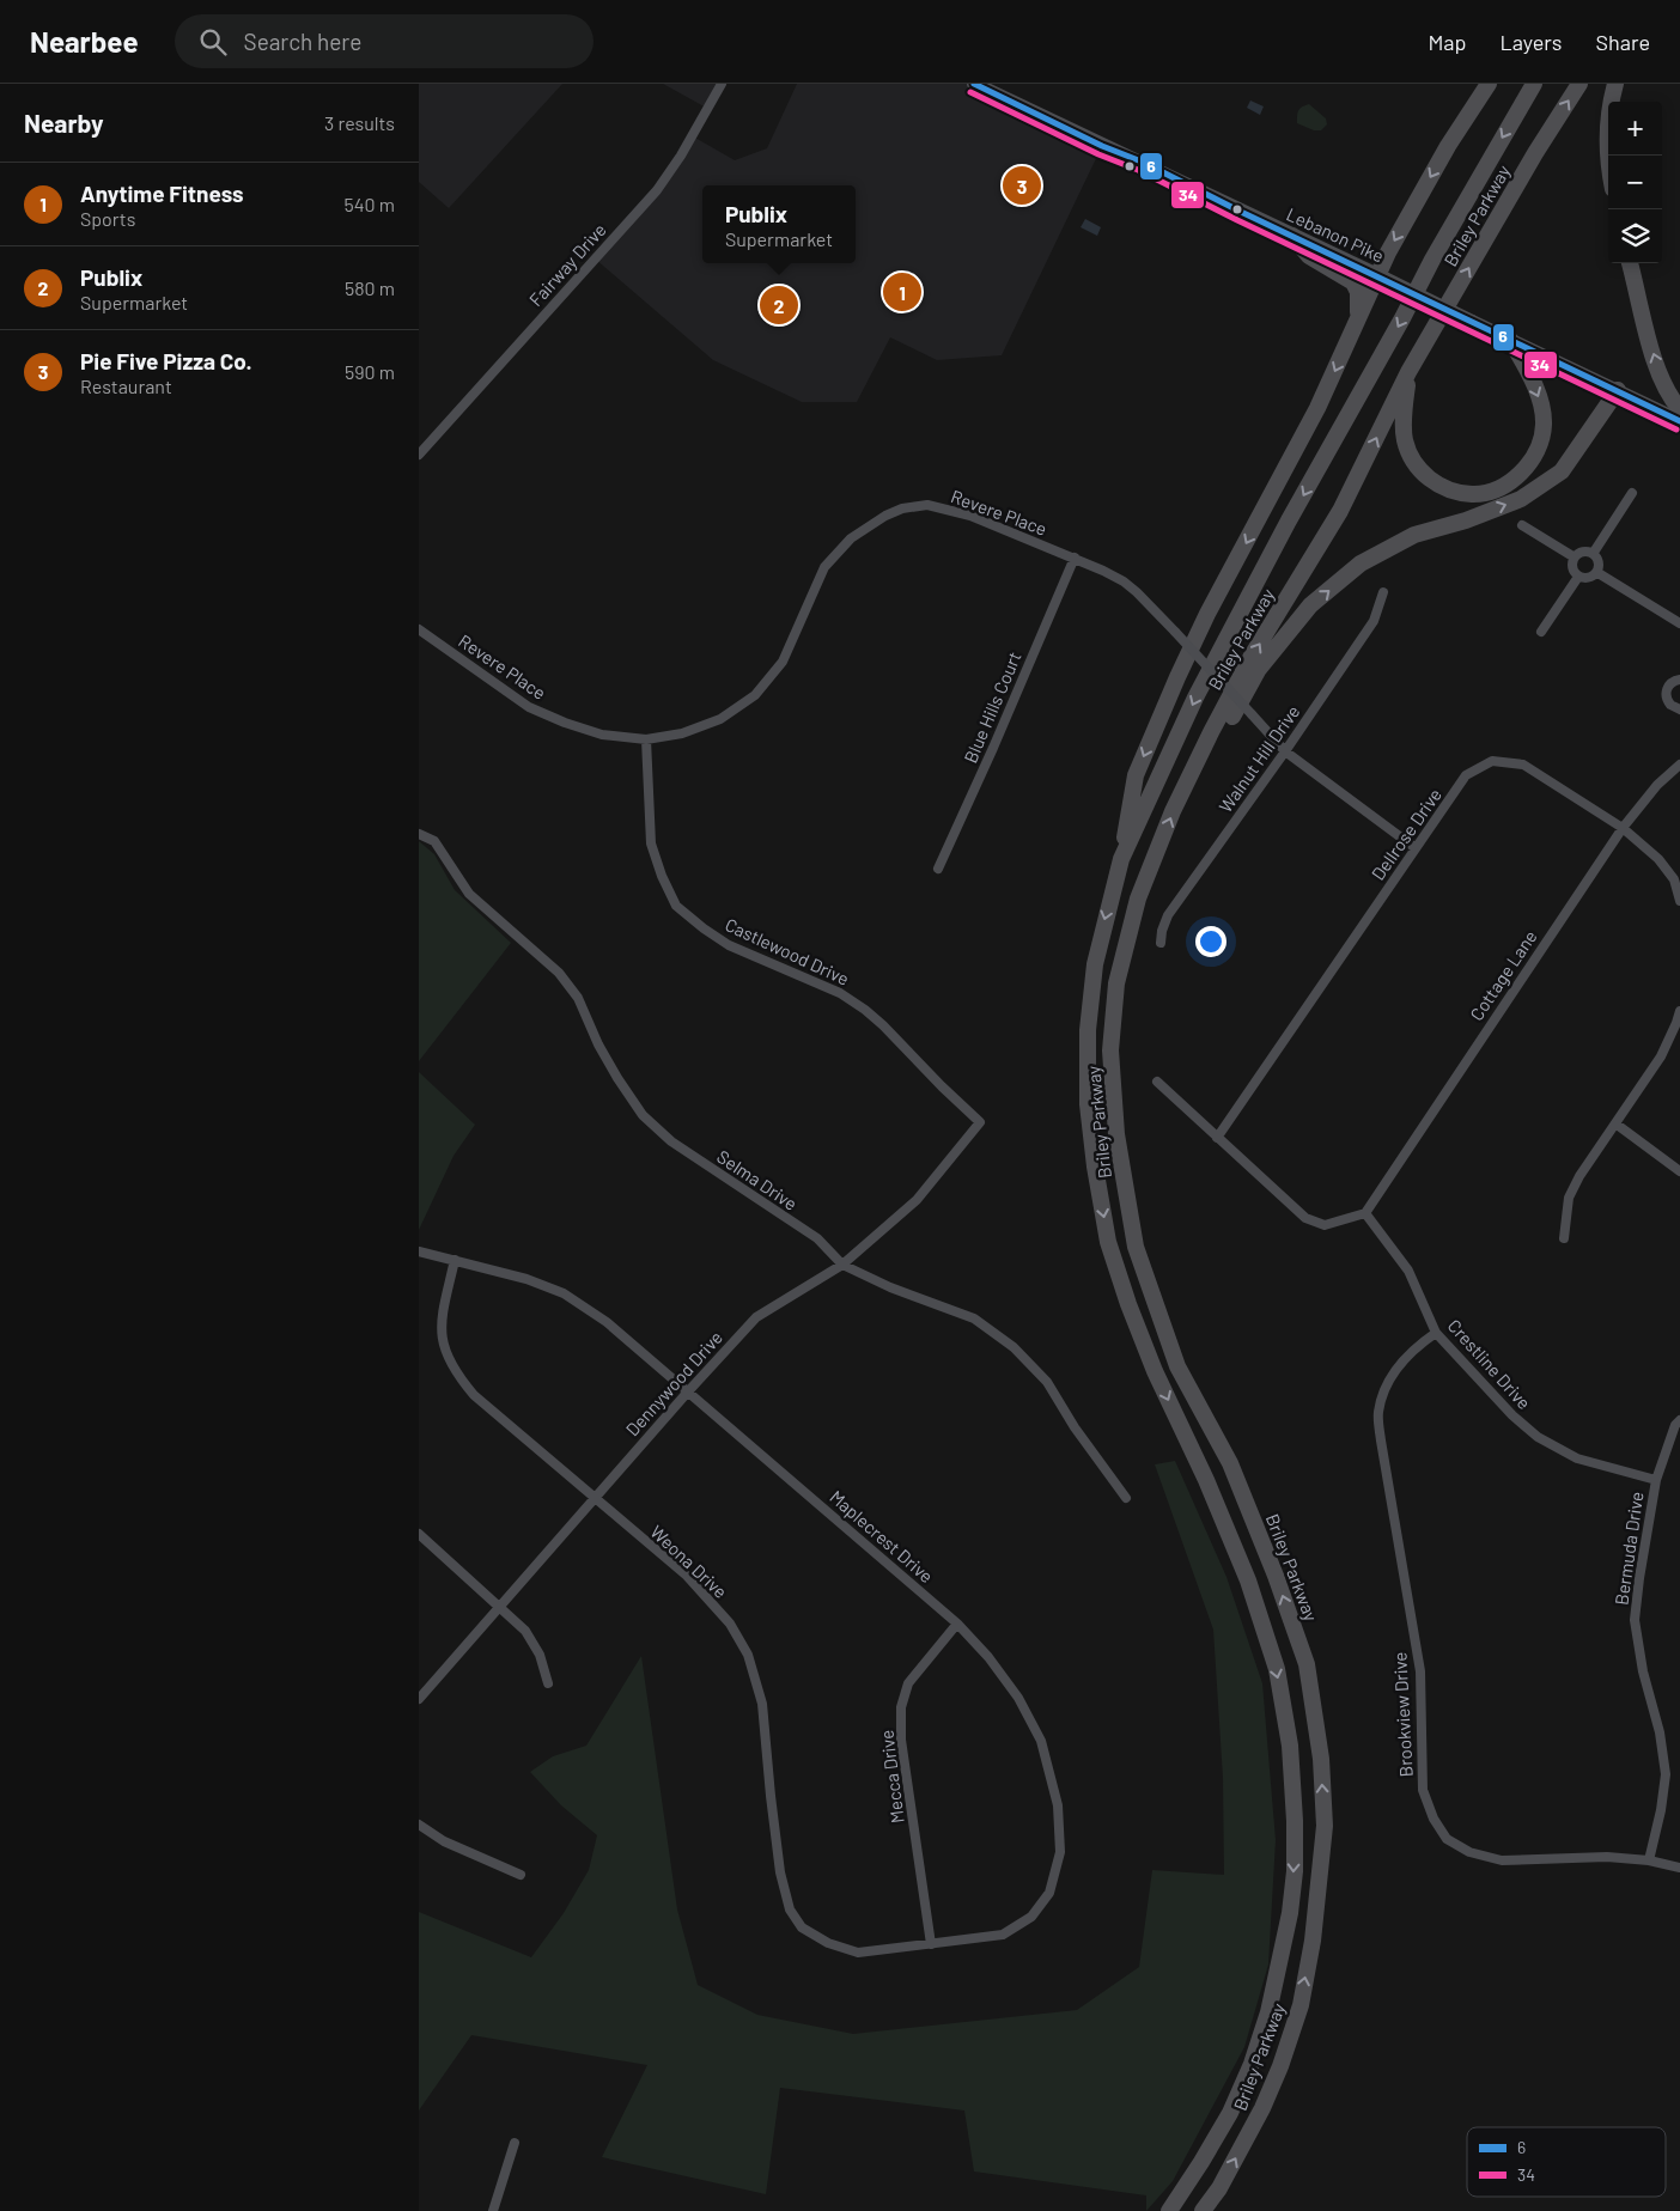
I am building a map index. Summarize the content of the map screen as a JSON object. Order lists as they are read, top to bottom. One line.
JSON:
{"streets":{"highway":["Briley Parkway"],"main road":["Lebanon Pike"],"street":["Fairway Drive","Revere Place","Blue Hills Court","Walnut Hill Drive","Dellrose Drive","Castlewood Drive","Cottage Lane","Selma Drive","Crestline Drive","Dennywood Drive","Maplecrest Drive","Bermuda Drive","Weona Drive","Brookview Drive","Mecca Drive"]},"crossings":[["Revere Place","Blue Hills Court"],["Revere Place","Walnut Hill Drive"],["Revere Place","Dellrose Drive"],["Revere Place","Castlewood Drive"],["Dellrose Drive","Cottage Lane"],["Castlewood Drive","Dennywood Drive"],["Cottage Lane","Crestline Drive"],["Selma Drive","Dennywood Drive"],["Crestline Drive","Bermuda Drive"],["Crestline Drive","Brookview Drive"],["Dennywood Drive","Maplecrest Drive"],["Dennywood Drive","Weona Drive"],["Maplecrest Drive","Weona Drive"],["Maplecrest Drive","Mecca Drive"],["Bermuda Drive","Brookview Drive"],["Weona Drive","Mecca Drive"]],"lines":["transit line 6","transit line 34"],"legend":["6","34"],"page":{"header":"Nearbee","search":"Search here","nav":["Map","Layers","Share"],"heading":["Nearby","3 results"],"map_buttons":["+","−"],"list":[{"mark":"1","name":"Anytime Fitness","note":"Sports","value":"540 m"},{"mark":"2","name":"Publix","note":"Supermarket","value":"580 m"},{"mark":"3","name":"Pie Five Pizza Co.","note":"Restaurant","value":"590 m"}],"pins":["3","1","2"],"popup":["Publix","Supermarket"]}}
